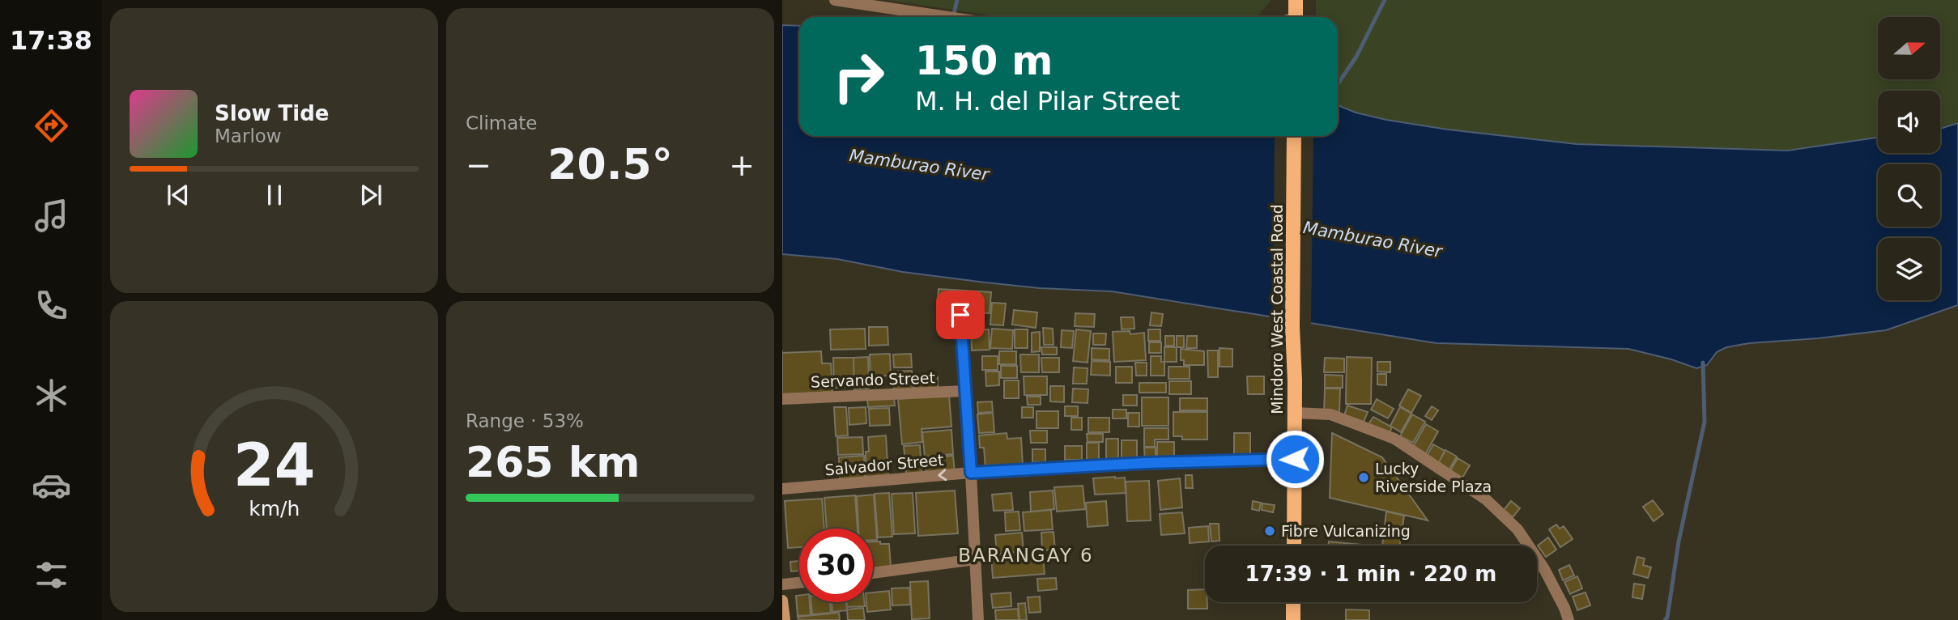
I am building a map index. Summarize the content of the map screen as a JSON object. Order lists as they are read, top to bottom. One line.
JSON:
{"streets":{"main road":["Mindoro West Coastal Road"],"street":["Servando Street","Salvador Street"]},"crossings":[["Mindoro West Coastal Road","Salvador Street"]],"districts":["BARANGAY 6"],"water":["Mamburao River"],"places":["Lucky Riverside Plaza","Fibre Vulcanizing"],"north":"right","page":{"tabs":"17:38","tile":["Climate",["Range · 53%","265 km"]],"turn":["150 m","M. H. del Pilar Street"],"song":["Slow Tide","Marlow"],"heat":["−","20.5°","+"],"limit":"30","trip":"17:39 · 1 min · 220 m","gauge":["24","km/h"]}}
